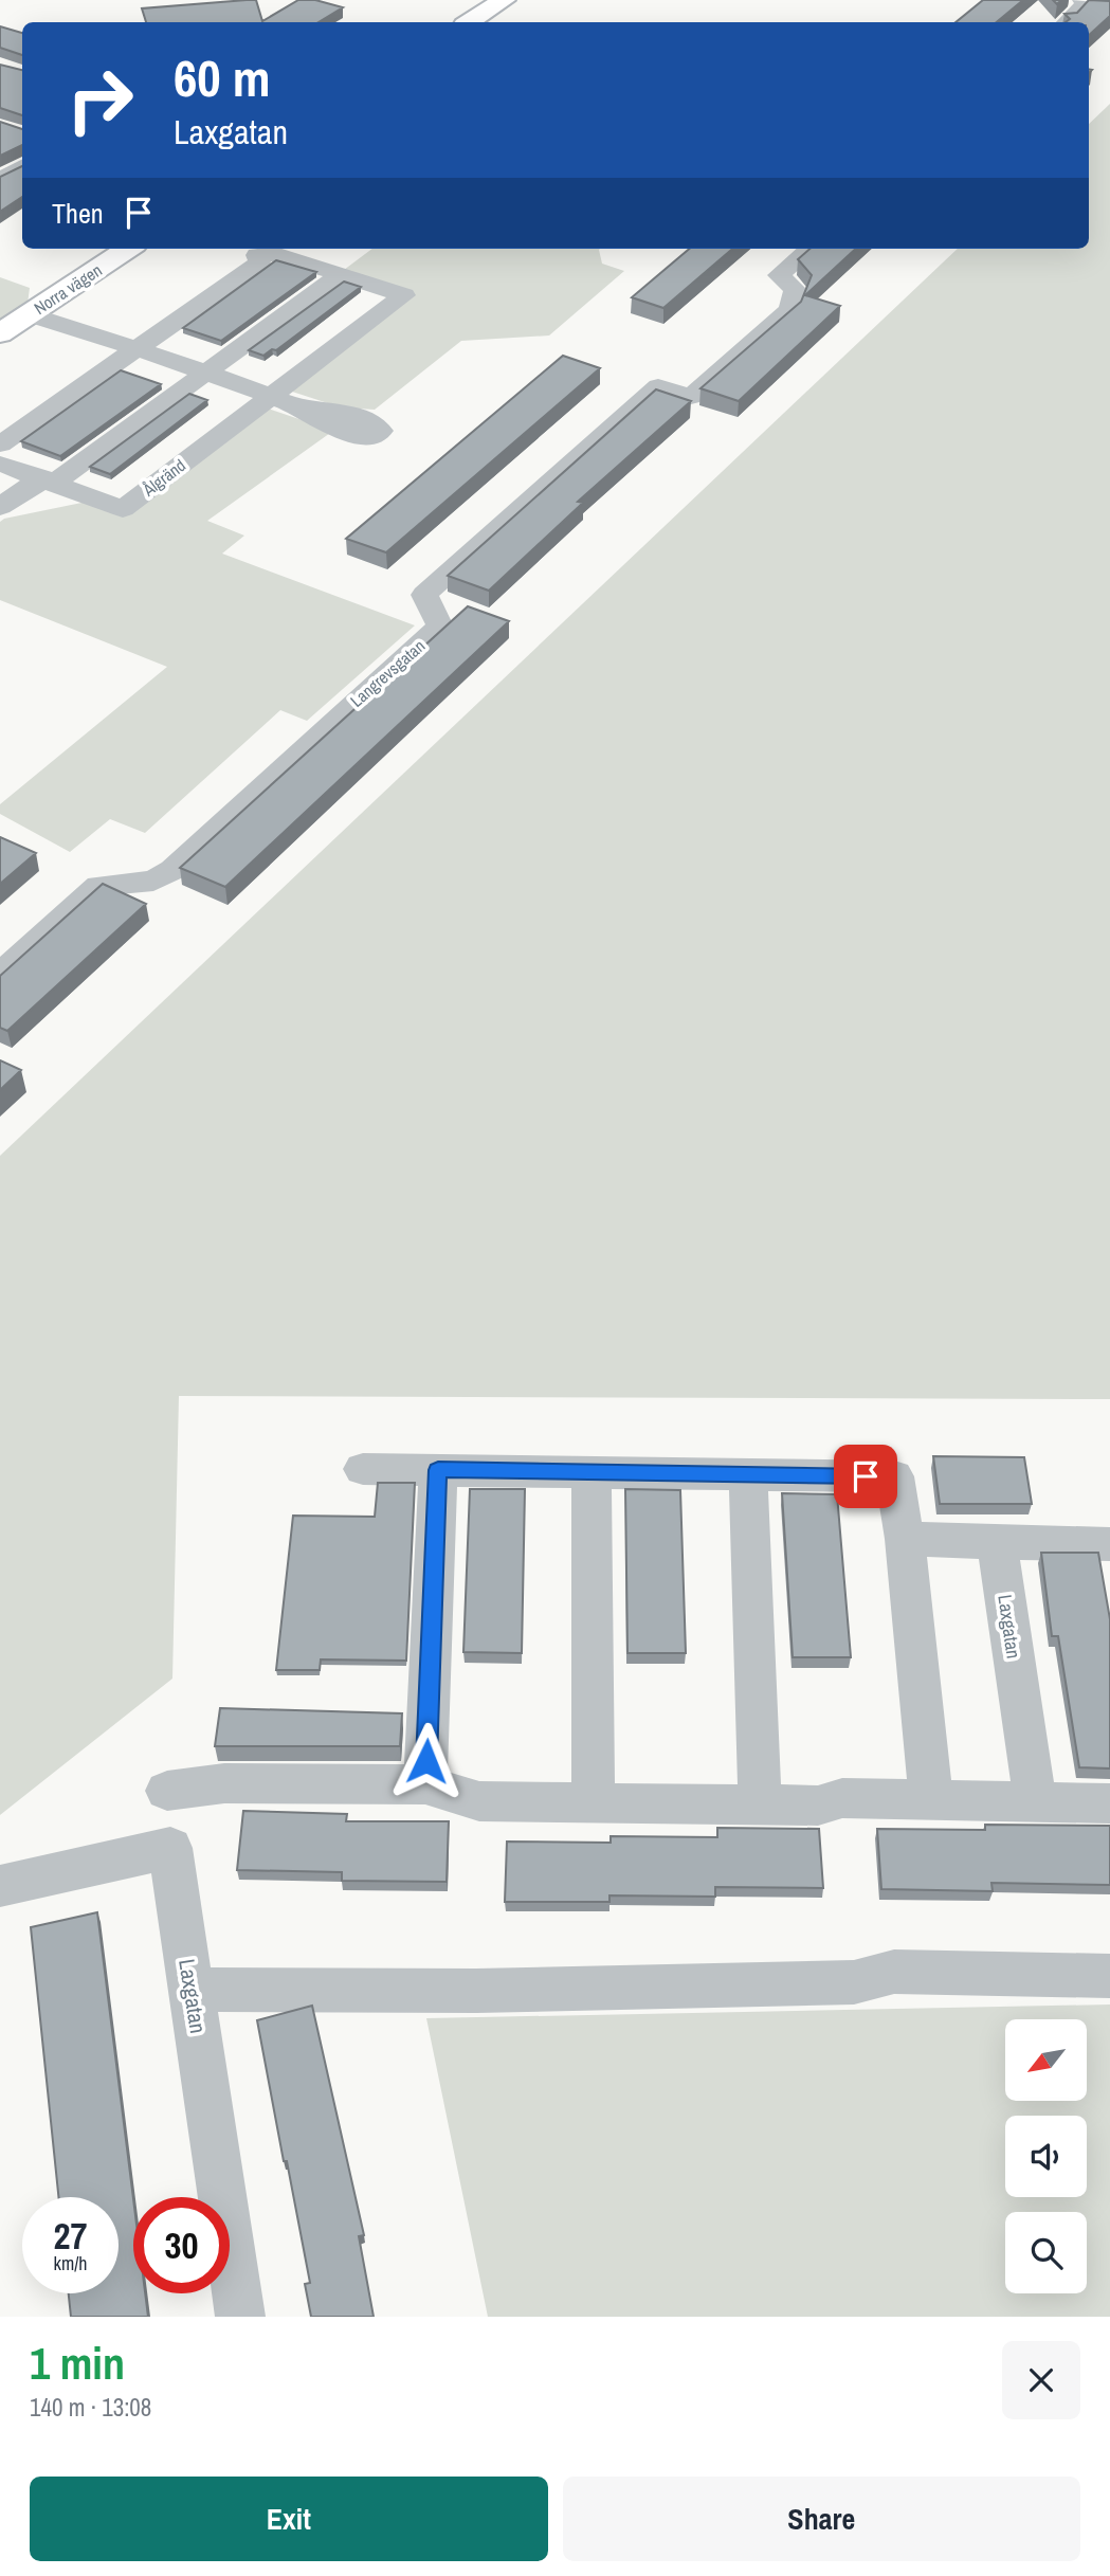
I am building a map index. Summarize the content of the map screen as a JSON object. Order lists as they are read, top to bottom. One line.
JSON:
{"streets":{"street":["Norra vägen","Ålgränd","Langrevsgatan","Laxgatan"]},"north":"bottom left","page":{"turn":["60 m","Laxgatan"],"then":"Then","speed":"27 km/h","limit":"30","heading":["1 min","140 m · 13:08"],"buttons":["Exit","Share"]}}
